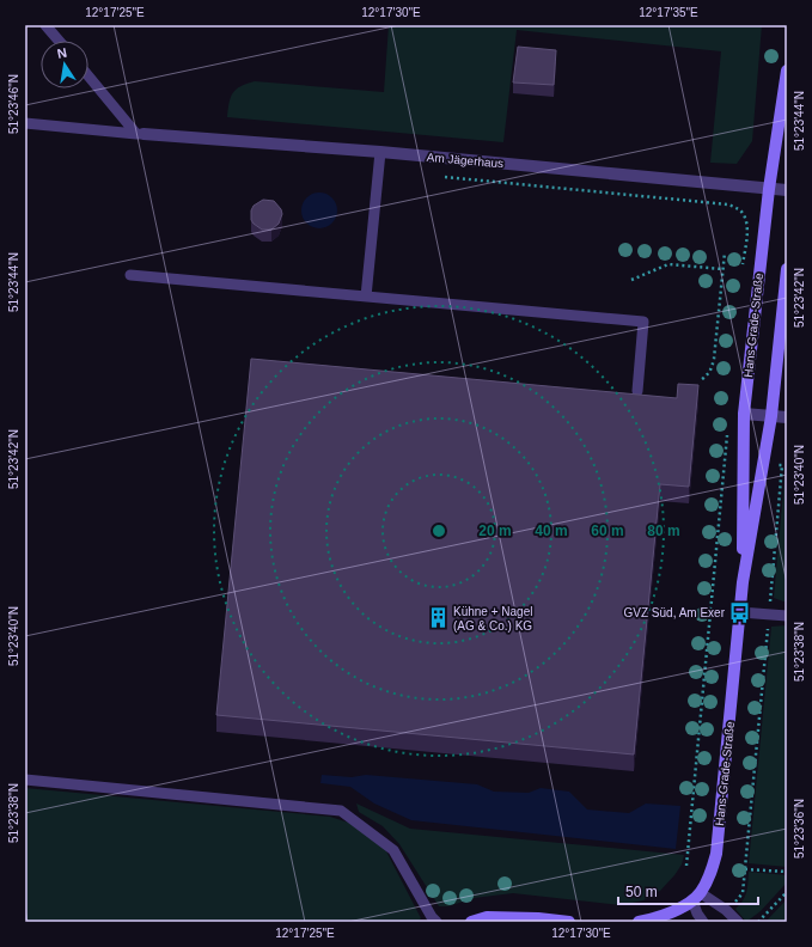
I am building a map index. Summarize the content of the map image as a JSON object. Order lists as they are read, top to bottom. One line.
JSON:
{"streets":{"street":["Am Jägerhaus","Hans-Grade-Straße"]},"crossings":[["Am Jägerhaus","Hans-Grade-Straße"]],"places":{"bus stop":["GVZ Süd, Am Exer"],"building":["Kühne + Nagel (AG & Co.) KG"]},"scale_bar":"50 m","north":"top","coordinates":["12°17'25\"E","12°17'30\"E","12°17'35\"E","51°23'46\"N","51°23'44\"N","51°23'42\"N","51°23'40\"N","51°23'38\"N","51°23'36\"N"],"rings":["20 m","40 m","60 m","80 m"]}
